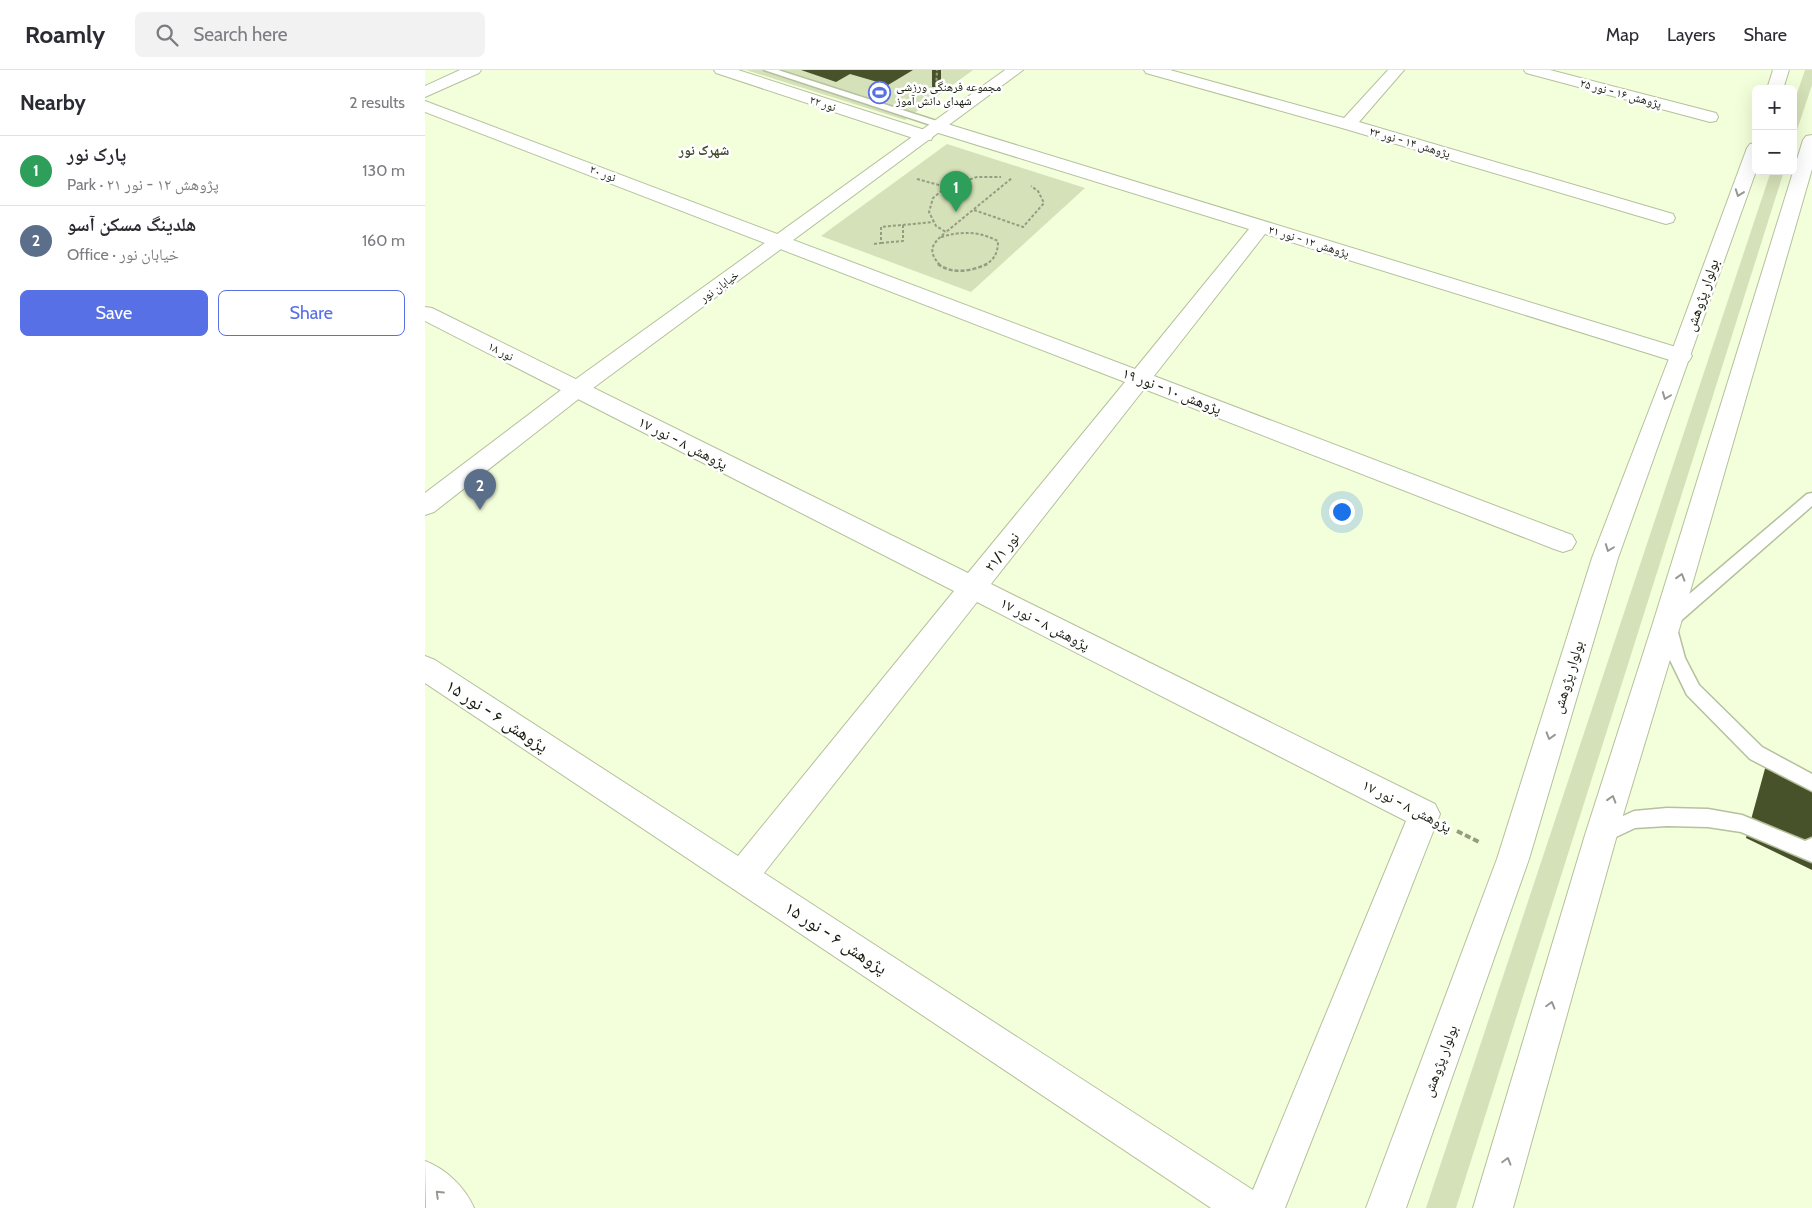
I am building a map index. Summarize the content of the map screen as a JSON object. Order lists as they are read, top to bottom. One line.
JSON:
{"streets":{"street":["پژوهش ۱۶ - نور ۲۵","نور ۲۲","پژوهش ۱۴ - نور ۲۳","نور ۲۰","پژوهش ۱۲ - نور ۲۱","خیابان نور","بولوار پژوهش","نور ۱۸","پژوهش ۱۰ - نور ۱۹","پژوهش ۸ - نور ۱۷","نور ۲۱/۱","پژوهش ۶ - نور ۱۵"]},"crossings":[["نور ۲۲","پژوهش ۱۲ - نور ۲۱"],["نور ۲۲","خیابان نور"],["نور ۲۰","خیابان نور"],["نور ۲۰","پژوهش ۱۰ - نور ۱۹"],["پژوهش ۱۲ - نور ۲۱","خیابان نور"],["پژوهش ۱۲ - نور ۲۱","بولوار پژوهش"],["پژوهش ۱۲ - نور ۲۱","نور ۲۱/۱"],["خیابان نور","نور ۱۸"],["خیابان نور","پژوهش ۱۰ - نور ۱۹"],["خیابان نور","پژوهش ۸ - نور ۱۷"],["بولوار پژوهش","پژوهش ۸ - نور ۱۷"],["نور ۱۸","پژوهش ۸ - نور ۱۷"],["پژوهش ۱۰ - نور ۱۹","نور ۲۱/۱"],["پژوهش ۸ - نور ۱۷","نور ۲۱/۱"],["نور ۲۱/۱","پژوهش ۶ - نور ۱۵"]],"districts":["شهرک نور"],"places":{"sports":["مجموعه فرهنگی ورزشی شهدای دانش آموز"]},"page":{"header":"Roamly","search":"Search here","nav":["Map","Layers","Share"],"heading":["Nearby","2 results"],"map_buttons":["+","−"],"list":[{"mark":"1","name":"پارک نور","note":"Park · پژوهش ۱۲ - نور ۲۱","value":"130 m"},{"mark":"2","name":"هلدینگ مسکن آسو","note":"Office · خیابان نور","value":"160 m"}],"pins":["1","2"],"buttons":["Save","Share"]}}
